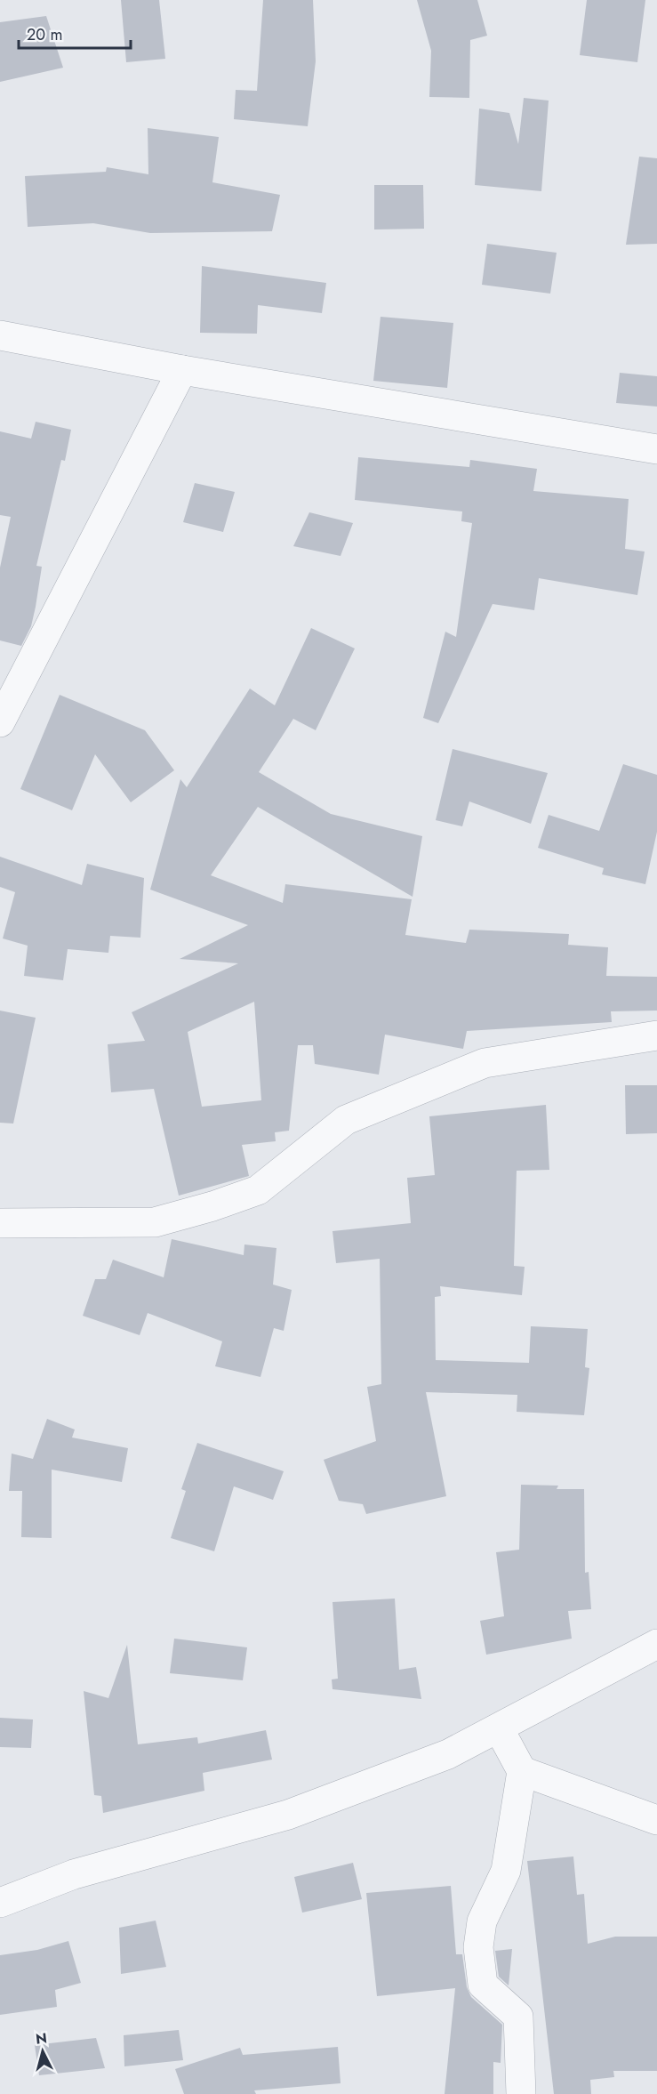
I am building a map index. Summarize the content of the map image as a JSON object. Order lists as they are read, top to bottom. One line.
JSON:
{"scale_bar":"20 m","north":"top"}
